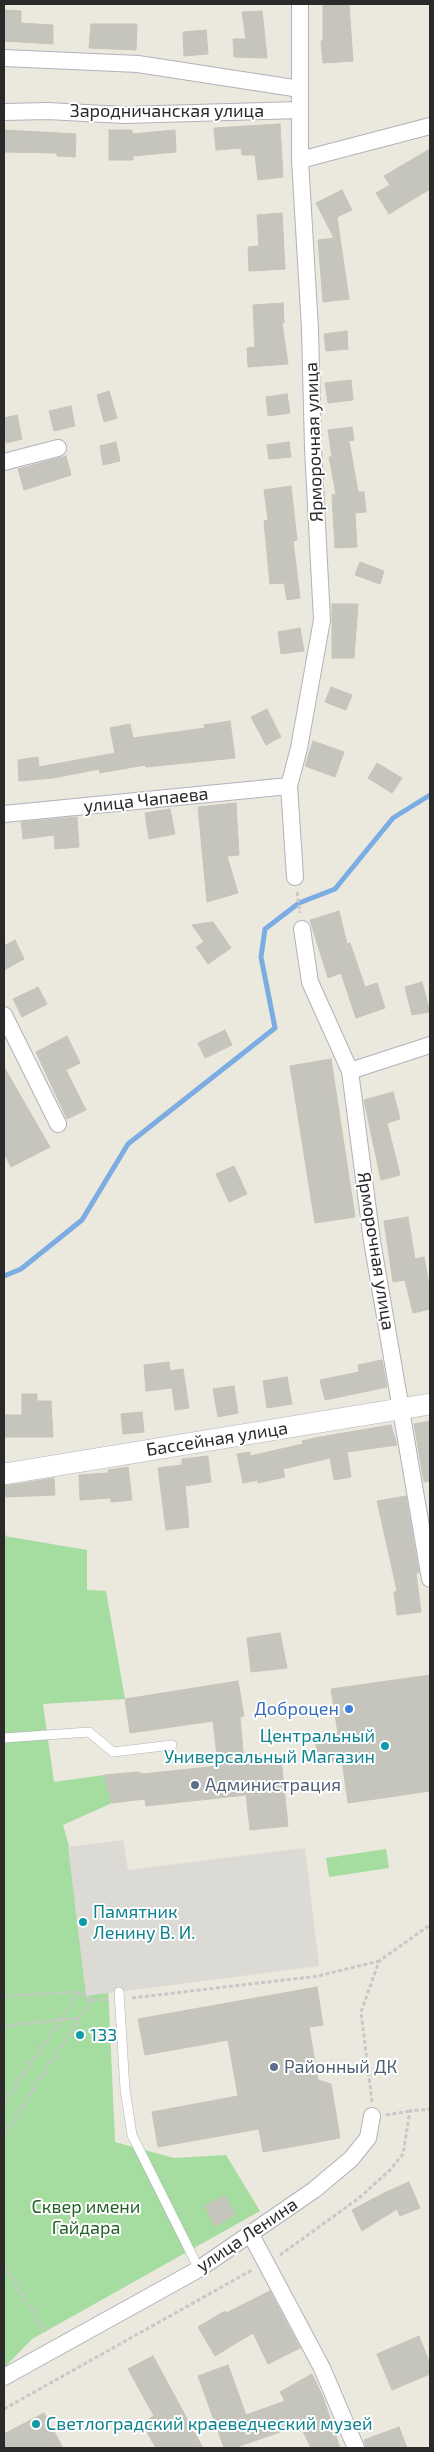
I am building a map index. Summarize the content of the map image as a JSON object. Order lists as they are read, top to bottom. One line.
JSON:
{"streets":{"street":["Зародничанская улица","Ярморочная улица","улица Чапаева","Бассейная улица","улица Ленина"]},"crossings":[["Зародничанская улица","Ярморочная улица"],["Ярморочная улица","улица Чапаева"],["Ярморочная улица","Бассейная улица"]],"parks":["Сквер имени Гайдара"],"places":["Доброцен","Центральный Универсальный Магазин","Администрация","Памятник Ленину В. И.","133","Районный ДК","Светлоградский краеведческий музей"]}
